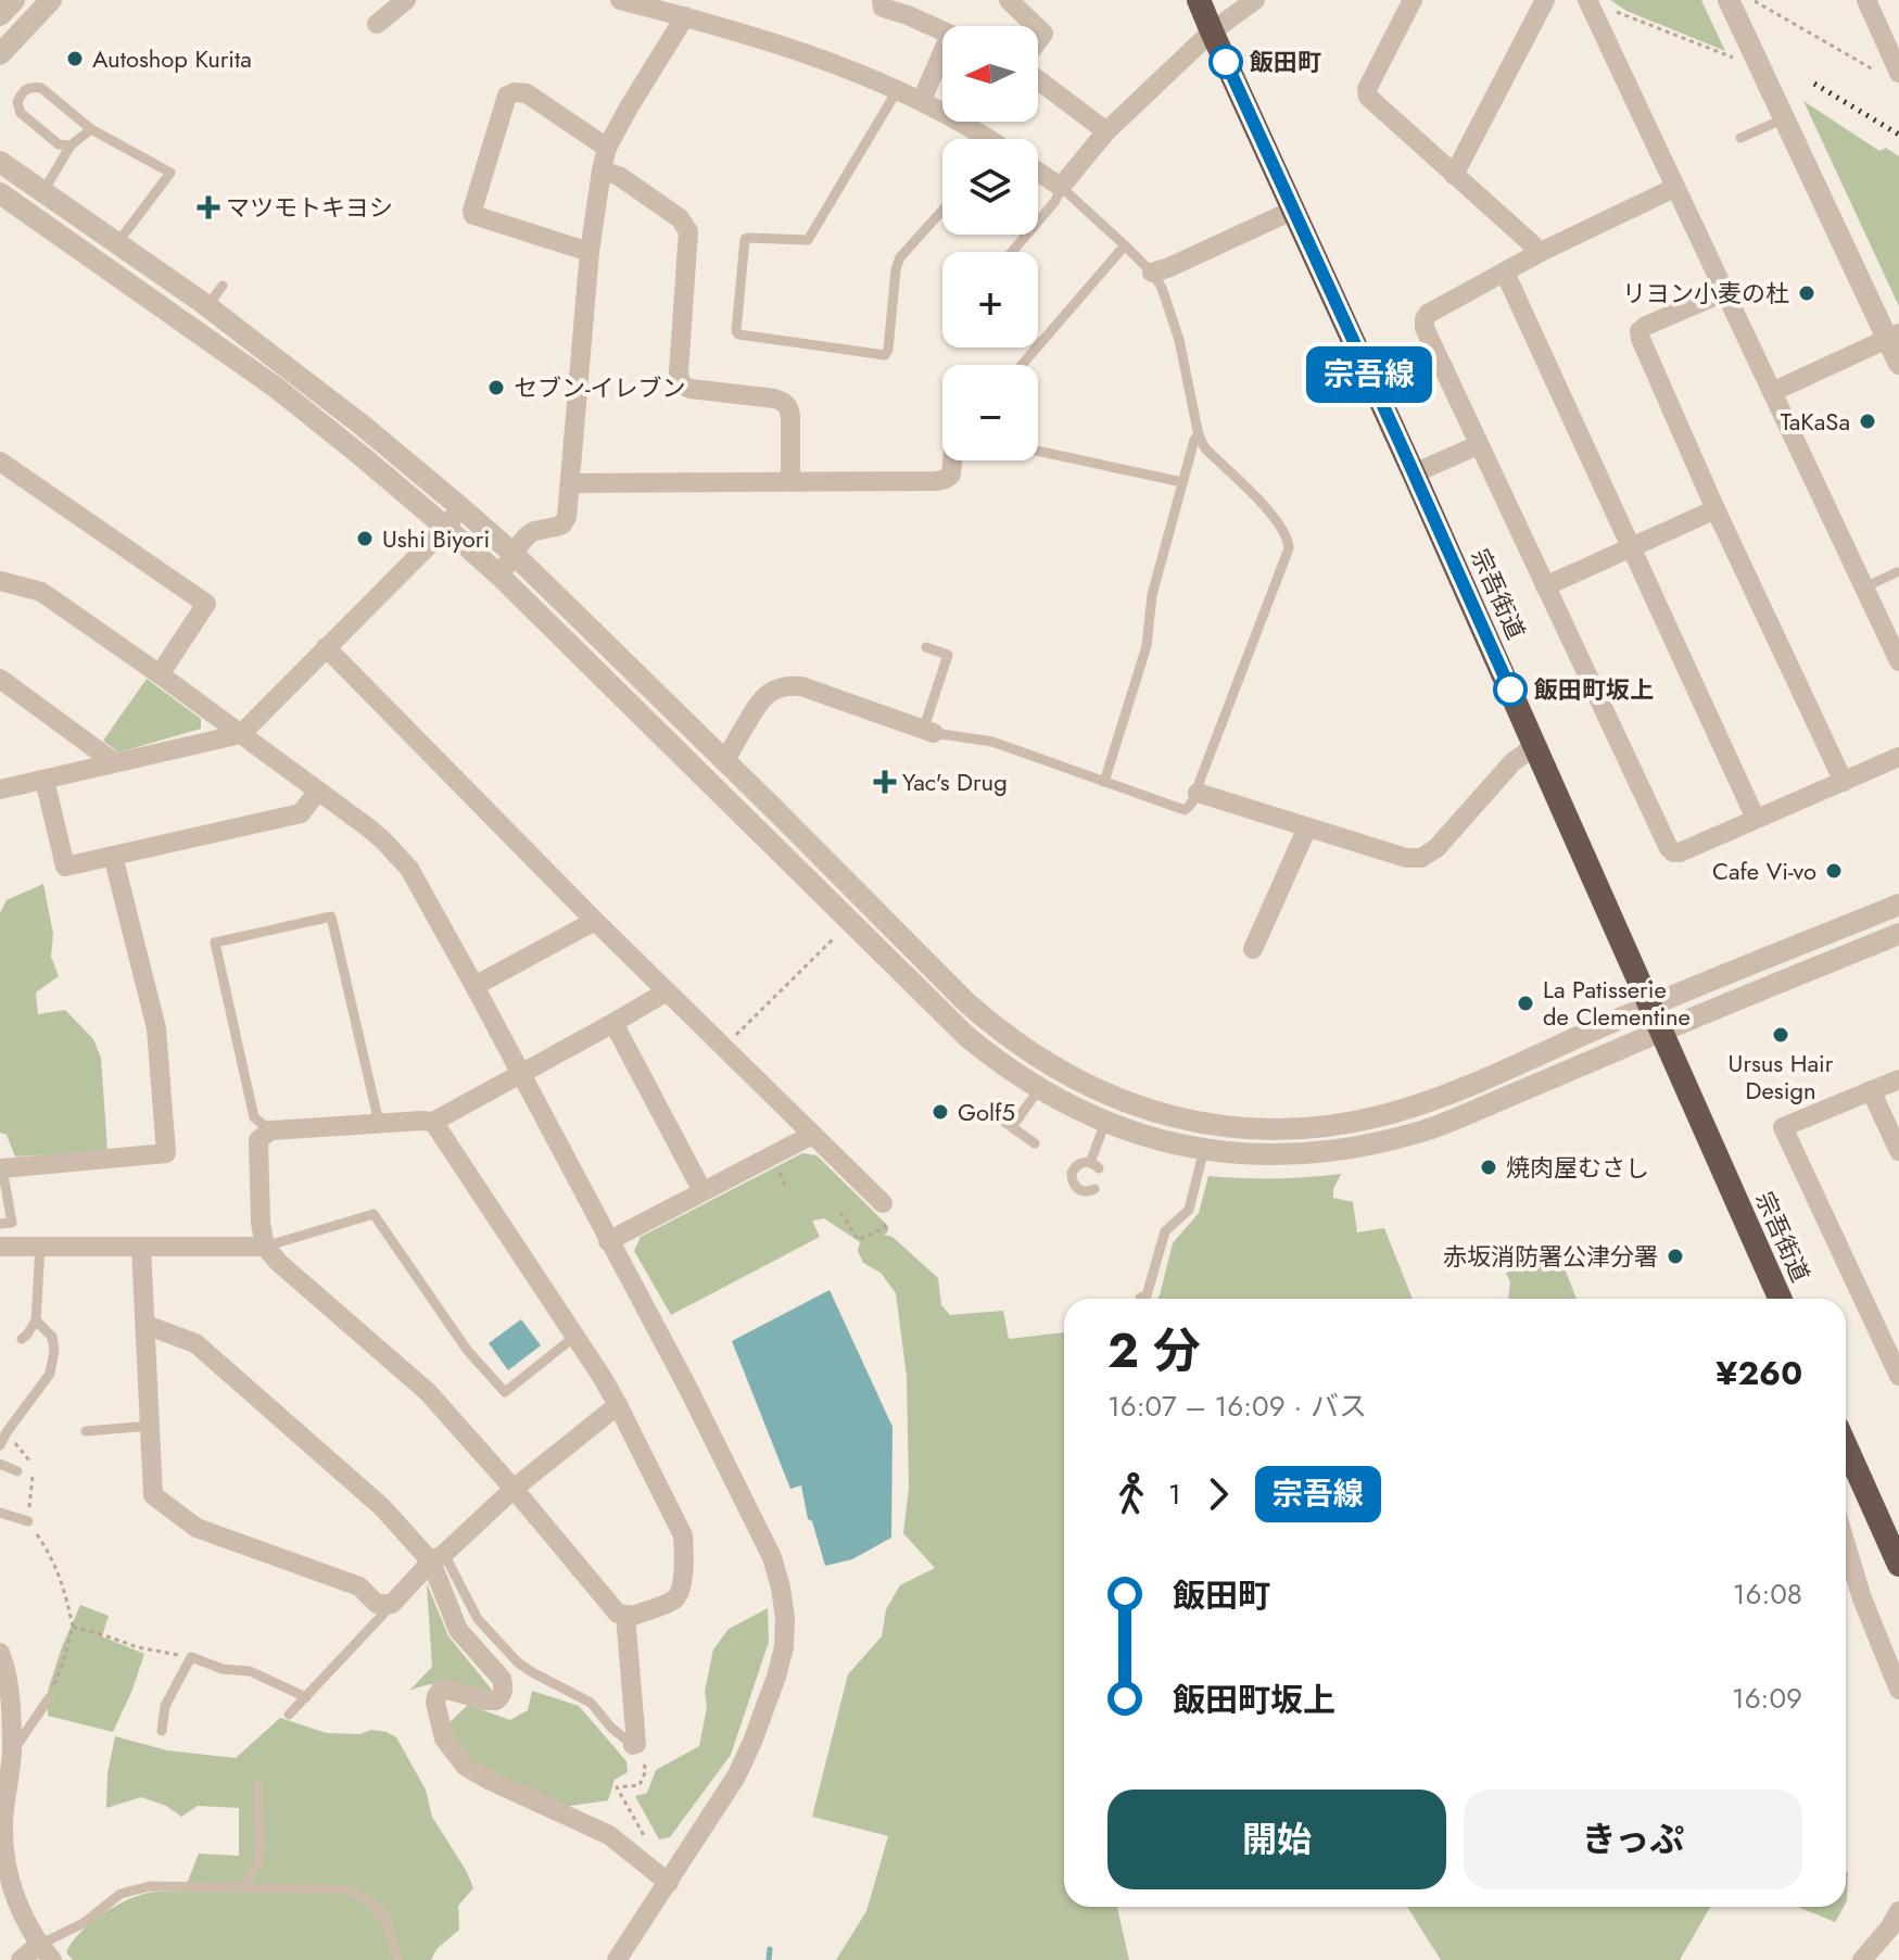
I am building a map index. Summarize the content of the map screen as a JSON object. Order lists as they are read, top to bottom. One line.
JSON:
{"streets":{"highway":["宗吾街道"]},"places":{"other":["Autoshop Kurita","飯田町","リヨン小麦の杜","セブン-イレブン","TaKaSa","Ushi Biyori","飯田町坂上","Cafe Vi-vo","La Patisserie de Clementine","Ursus Hair Design","Golf5","焼肉屋むさし","赤坂消防署公津分署"],"health":["マツモトキヨシ","Yac's Drug"]},"lines":["bus line 宗吾線"],"north":"left","page":{"on_map":"宗吾線","map_buttons":["+","−"],"heading":["2 分","16:07 – 16:09 · バス","¥260"],"legs":["1","宗吾線"],"list":[{"name":"飯田町","value":"16:08"},{"name":"飯田町坂上","value":"16:09"}],"buttons":["開始","きっぷ"]}}
